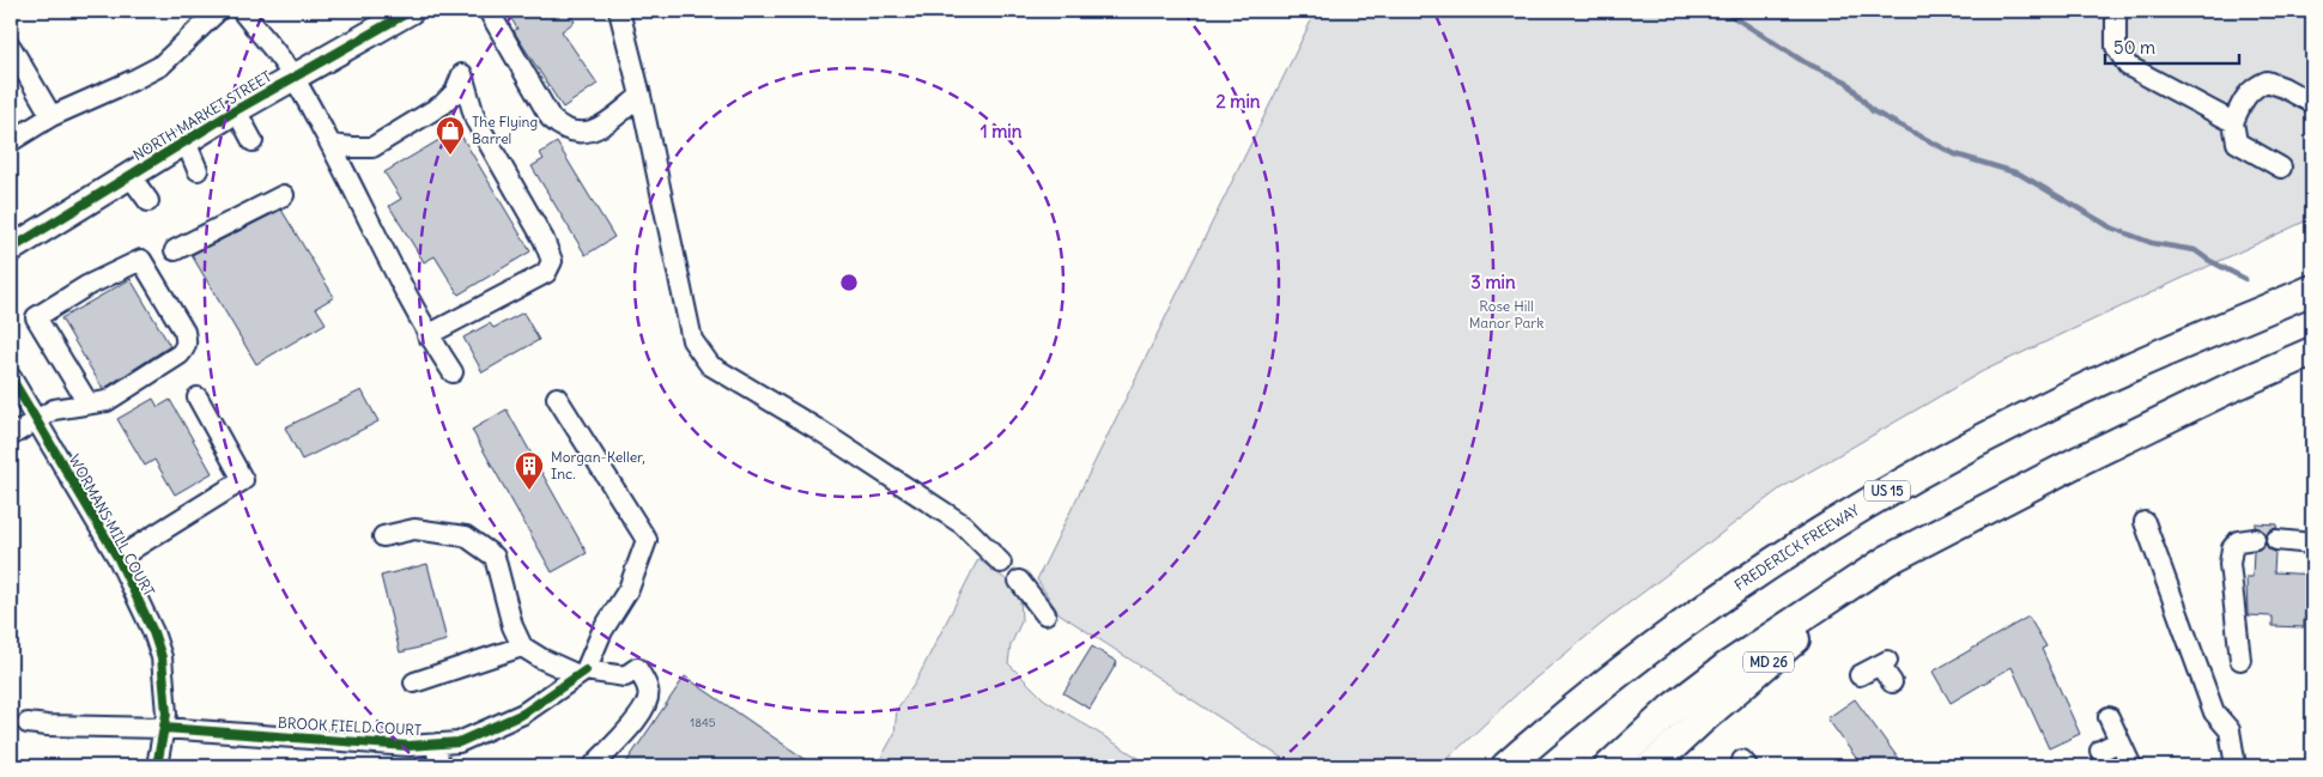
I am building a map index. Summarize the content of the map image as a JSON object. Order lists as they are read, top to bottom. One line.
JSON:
{"streets":{"highway":["US 15","FREDERICK FREEWAY","MD 26"],"main road":["NORTH MARKET STREET"],"street":["WORMANS MILL COURT","BROOK FIELD COURT"]},"crossings":[["WORMANS MILL COURT","BROOK FIELD COURT"]],"parks":["Rose Hill Manor Park"],"places":{"shop":["The Flying Barrel"],"building":["Morgan-Keller, Inc."]},"house_numbers":["1845"],"scale_bar":"50 m","rings":["2 min","1 min","3 min"]}
